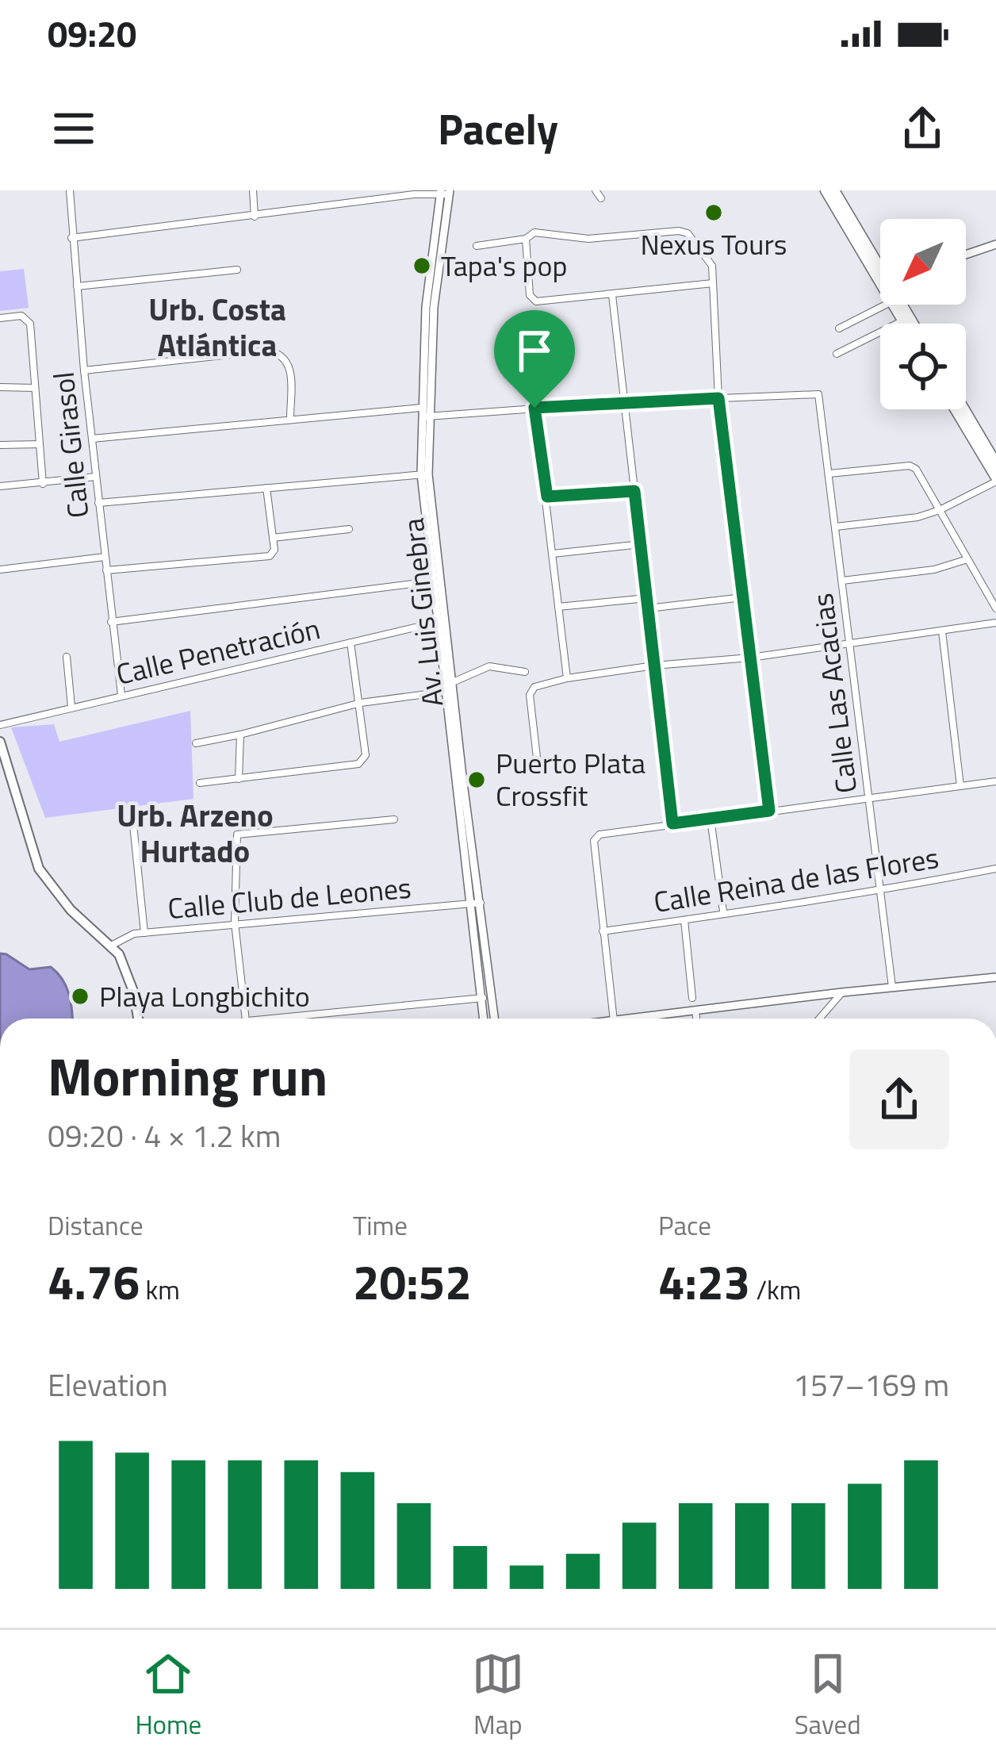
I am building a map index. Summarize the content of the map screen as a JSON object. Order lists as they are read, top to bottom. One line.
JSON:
{"streets":{"street":["Calle Girasol","Av. Luis Ginebra","Calle Penetración","Calle Las Acacias","Calle Reina de las Flores","Calle Club de Leones"]},"crossings":[["Calle Girasol","Calle Penetración"],["Av. Luis Ginebra","Calle Penetración"],["Av. Luis Ginebra","Calle Club de Leones"],["Calle Las Acacias","Calle Reina de las Flores"]],"districts":["Urb. Costa Atlántica","Urb. Arzeno Hurtado"],"places":["Nexus Tours","Tapa's pop","Puerto Plata Crossfit","Playa Longbichito"],"north":"bottom left","page":{"status":"09:20","header":"Pacely","heading":["Morning run","09:20 · 4 × 1.2 km"],"stats":[["Distance","4.76 km"],["Time","20:52"],["Pace","4:23 /km"]],"chart":["Elevation","157–169 m"],"tabs":["Home","Map","Saved"]}}
